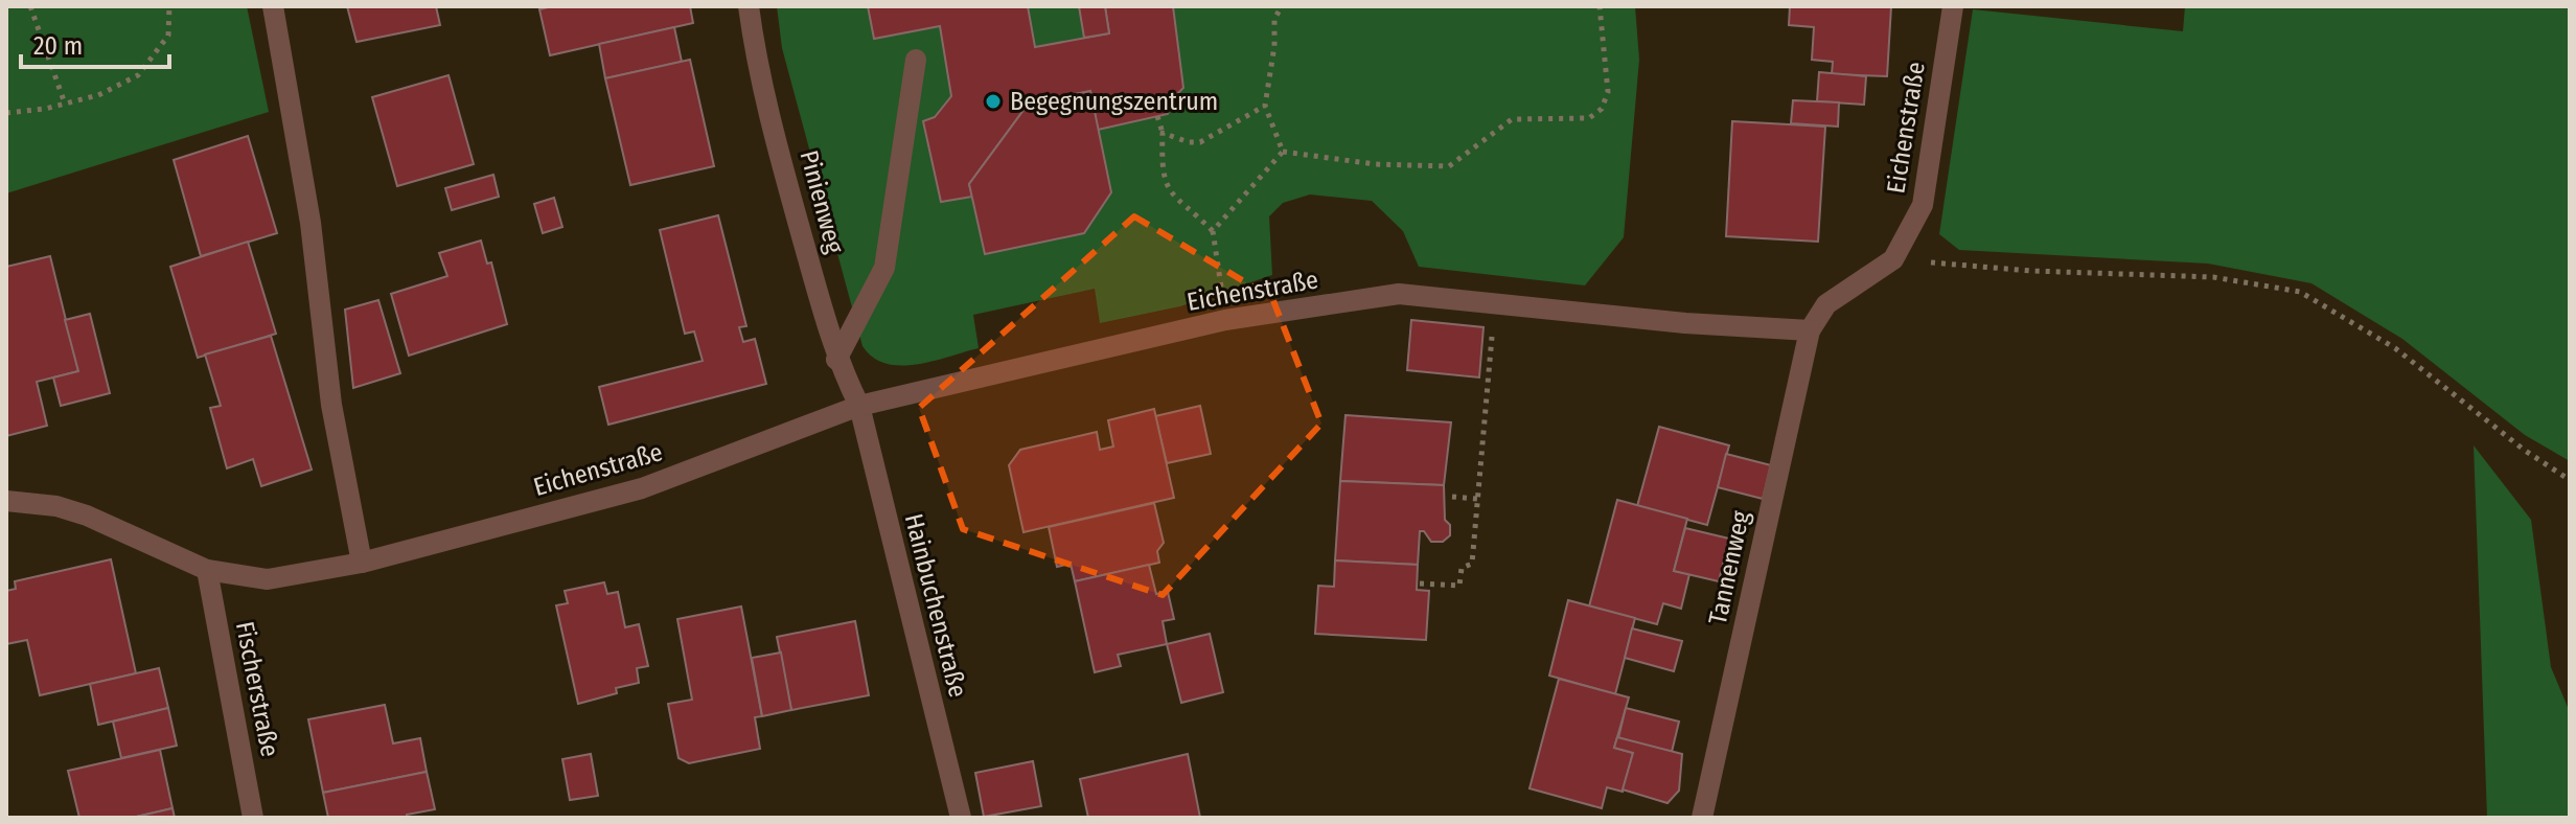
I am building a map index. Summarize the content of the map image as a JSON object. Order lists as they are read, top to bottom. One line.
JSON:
{"streets":{"street":["Eichenstraße","Pinienweg","Tannenweg","Hainbuchenstraße","Fischerstraße"]},"crossings":[["Eichenstraße","Pinienweg"],["Eichenstraße","Tannenweg"],["Eichenstraße","Hainbuchenstraße"],["Eichenstraße","Fischerstraße"],["Pinienweg","Hainbuchenstraße"]],"places":["Begegnungszentrum"],"scale_bar":"20 m"}
